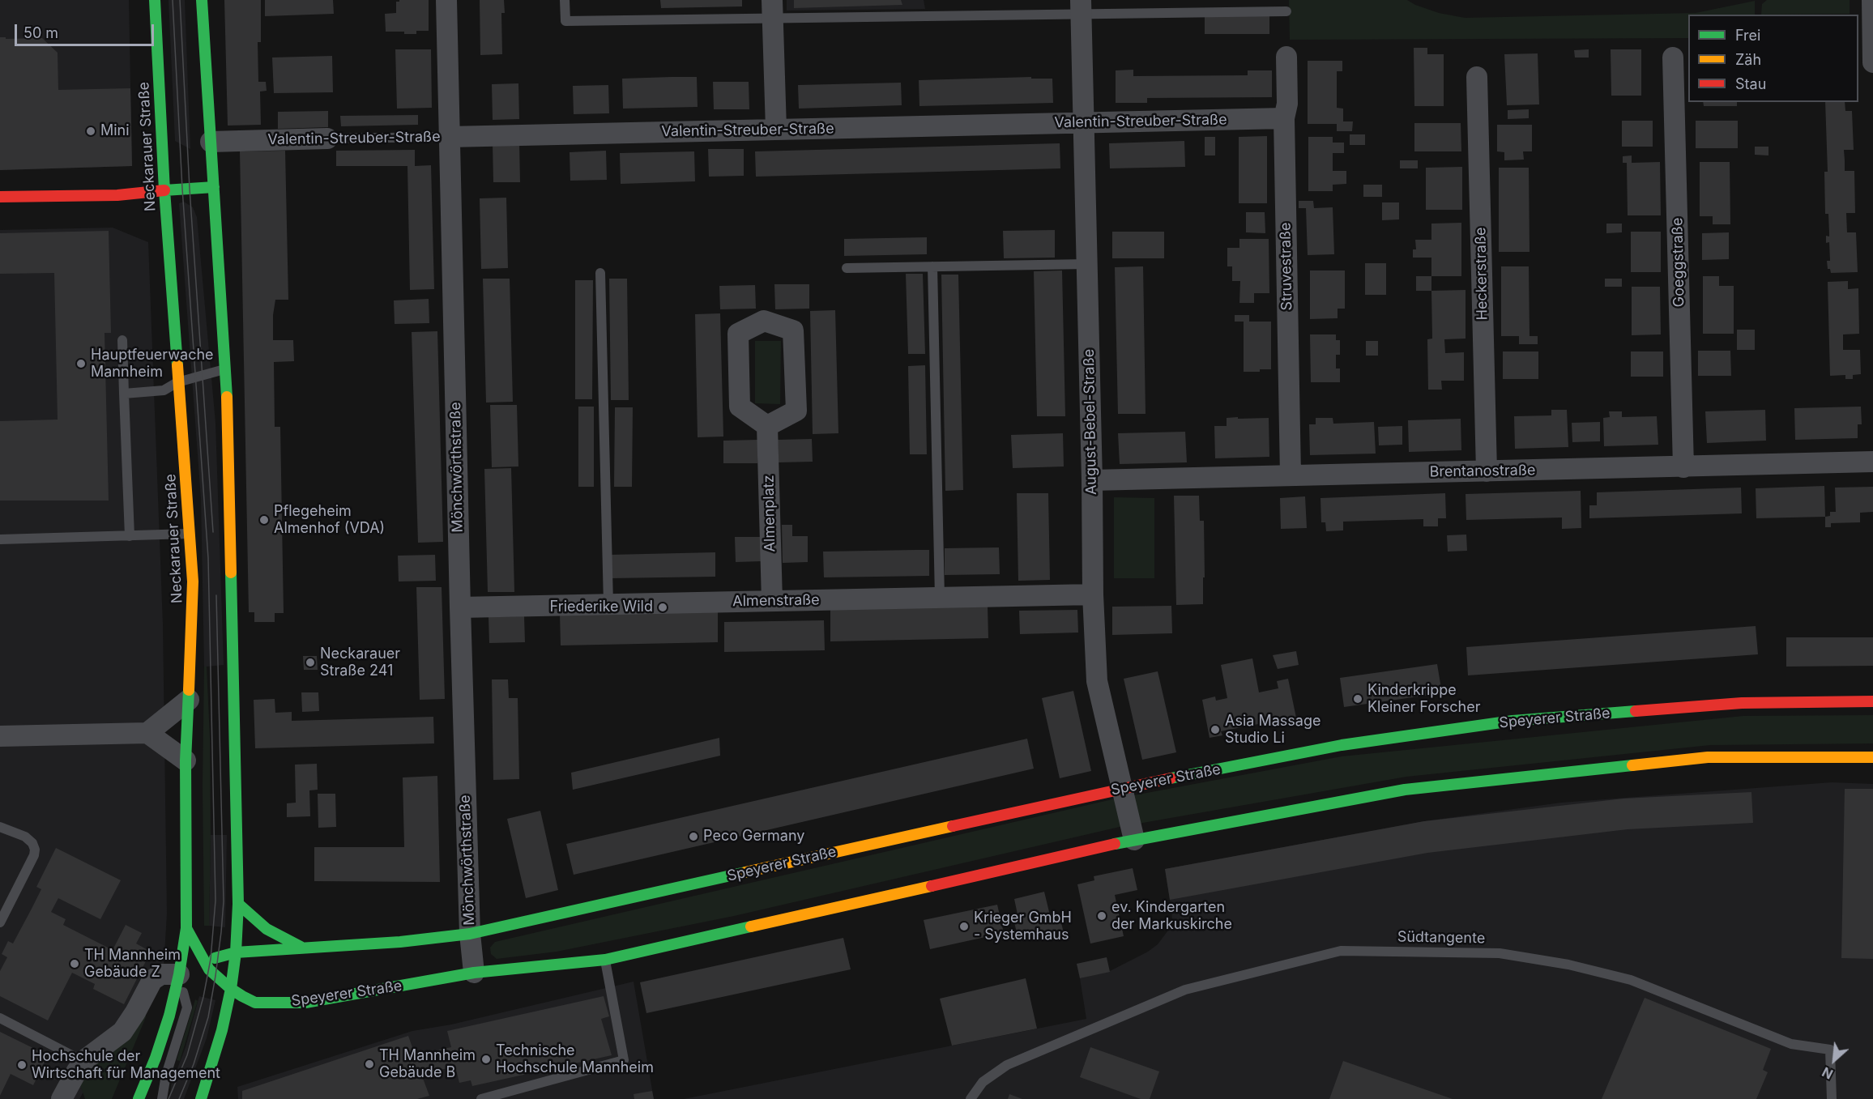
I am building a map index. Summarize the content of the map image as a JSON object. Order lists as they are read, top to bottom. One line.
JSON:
{"streets":{"street":["Valentin-Streuber-Straße","Neckarauer Straße","Goeggstraße","Struvestraße","Heckerstraße","August-Bebel-Straße","Mönchwörthstraße","Brentanostraße","Almenplatz","Almenstraße","Speyerer Straße"],"lane":["Südtangente"]},"crossings":[["Valentin-Streuber-Straße","Struvestraße"],["Valentin-Streuber-Straße","August-Bebel-Straße"],["Valentin-Streuber-Straße","Mönchwörthstraße"],["Neckarauer Straße","Speyerer Straße"],["Goeggstraße","Brentanostraße"],["Struvestraße","Brentanostraße"],["Heckerstraße","Brentanostraße"],["August-Bebel-Straße","Brentanostraße"],["August-Bebel-Straße","Almenstraße"],["August-Bebel-Straße","Speyerer Straße"],["Mönchwörthstraße","Almenstraße"],["Mönchwörthstraße","Speyerer Straße"],["Almenplatz","Almenstraße"]],"places":["Mini","Hauptfeuerwache Mannheim","Pflegeheim Almenhof (VDA)","Friederike Wild","Neckarauer Straße 241","Kinderkrippe Kleiner Forscher","Asia Massage Studio Li","Peco Germany","ev. Kindergarten der Markuskirche","Krieger GmbH - Systemhaus","TH Mannheim Gebäude Z","Technische Hochschule Mannheim","TH Mannheim Gebäude B","Hochschule der Wirtschaft für Management"],"legend":["Frei","Zäh","Stau"],"scale_bar":"50 m","north":"bottom left"}
